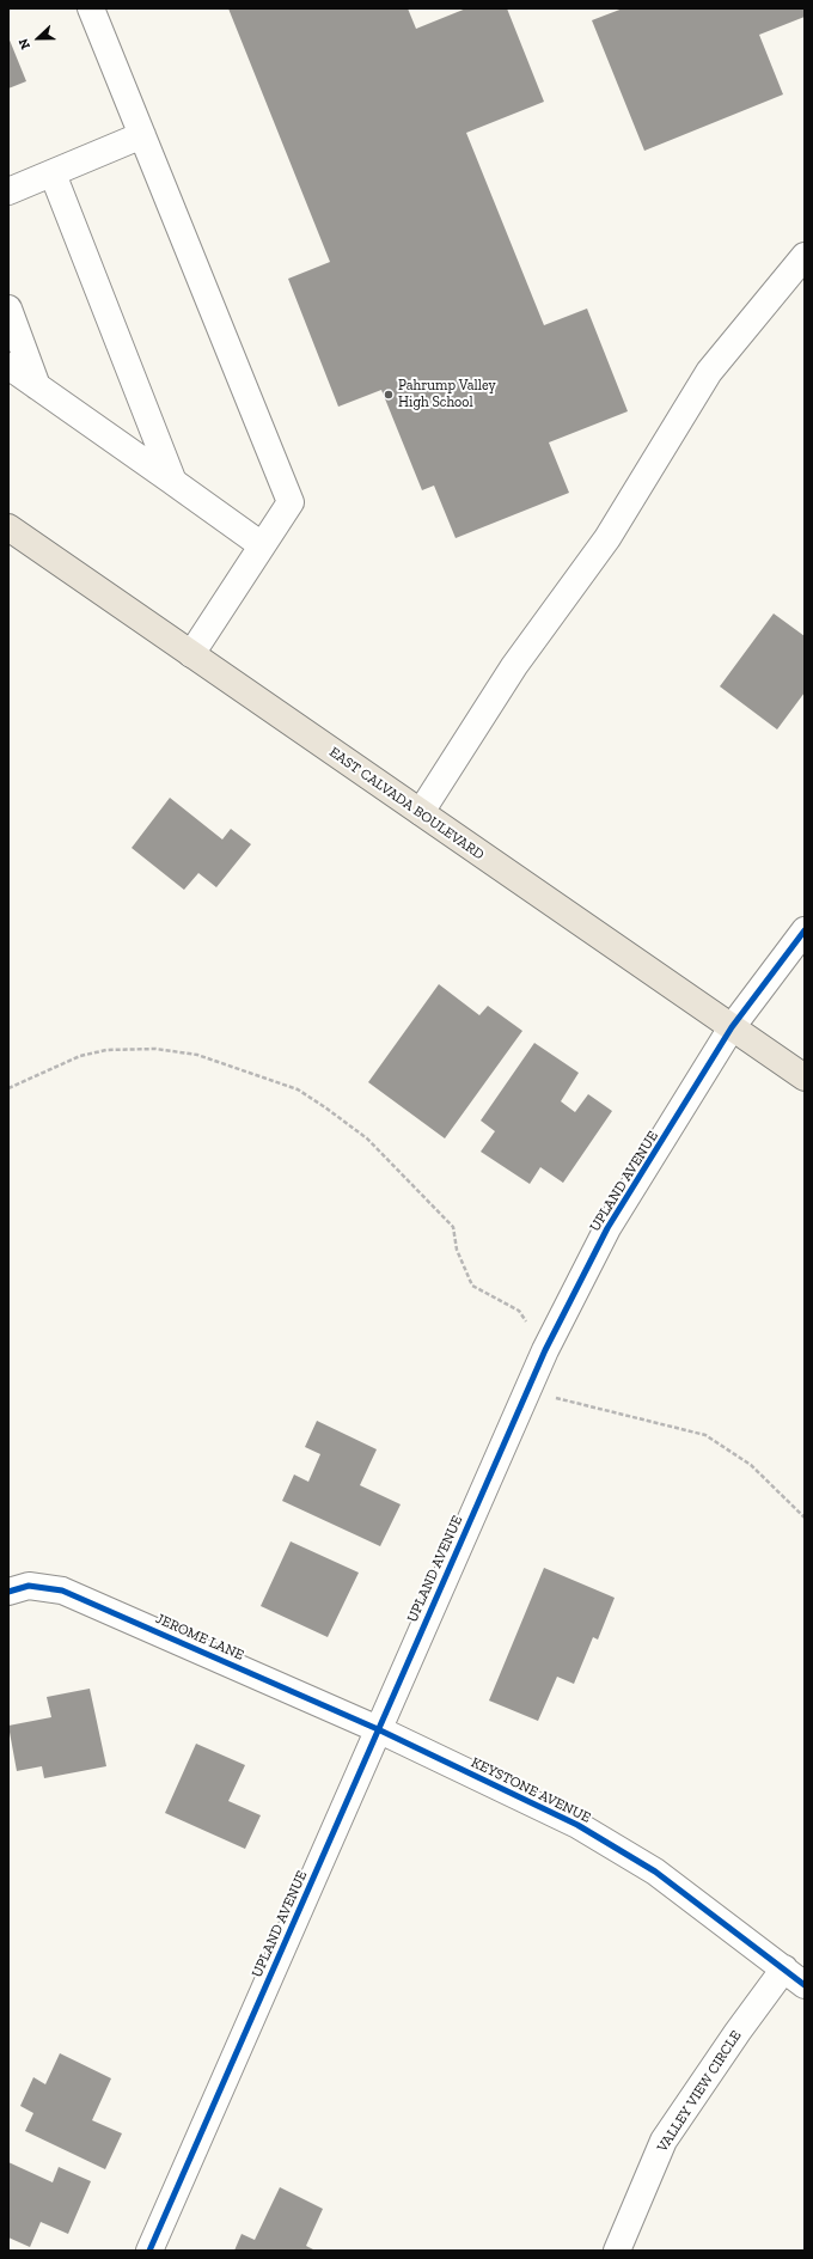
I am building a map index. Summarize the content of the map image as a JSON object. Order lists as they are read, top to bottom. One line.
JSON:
{"streets":{"main road":["EAST CALVADA BOULEVARD"],"street":["UPLAND AVENUE","JEROME LANE","KEYSTONE AVENUE","VALLEY VIEW CIRCLE"]},"crossings":[["EAST CALVADA BOULEVARD","UPLAND AVENUE"],["UPLAND AVENUE","JEROME LANE"],["UPLAND AVENUE","KEYSTONE AVENUE"],["JEROME LANE","KEYSTONE AVENUE"],["KEYSTONE AVENUE","VALLEY VIEW CIRCLE"]],"places":["Pahrump Valley High School"],"north":"left"}
